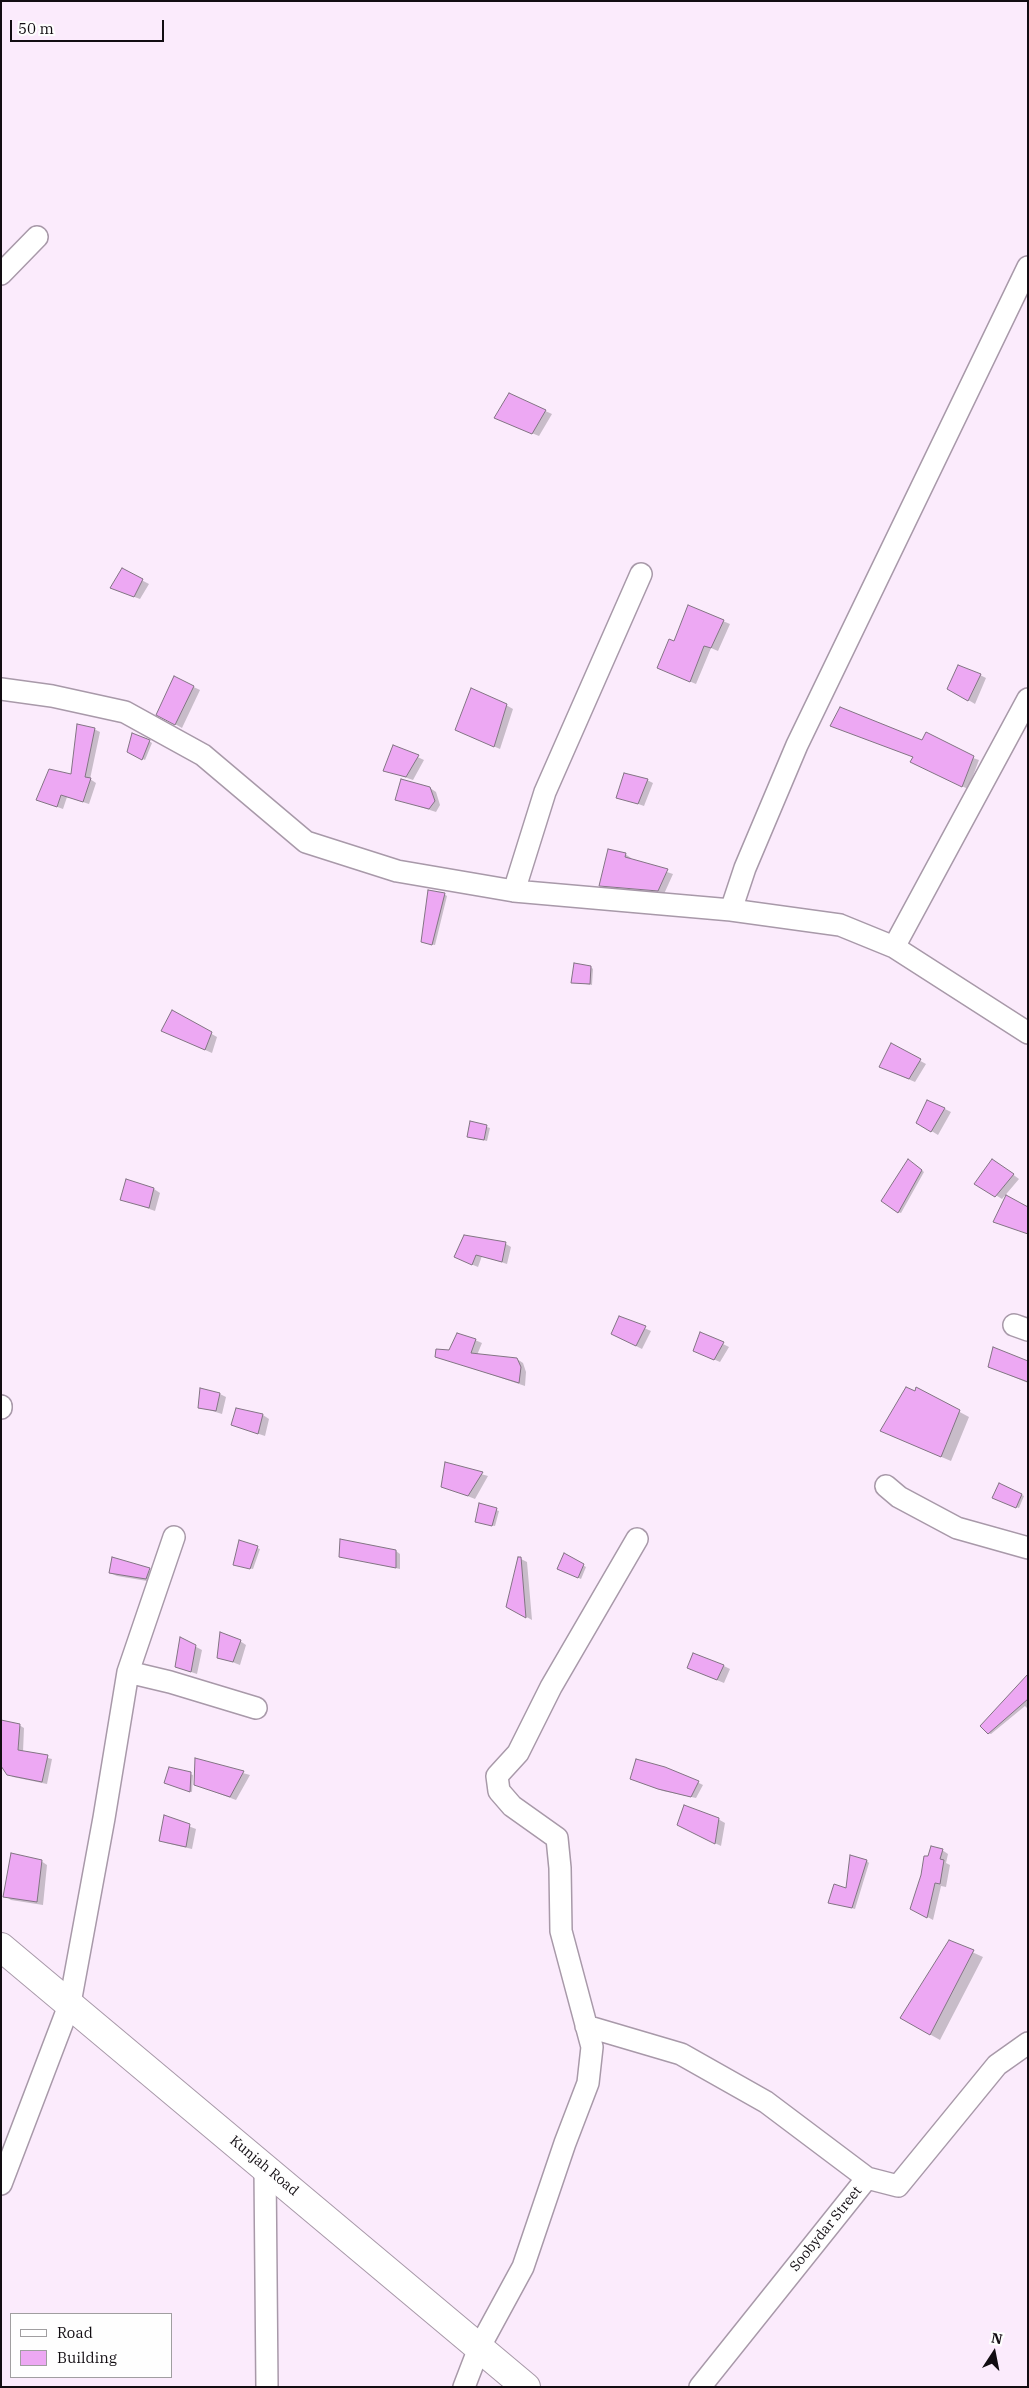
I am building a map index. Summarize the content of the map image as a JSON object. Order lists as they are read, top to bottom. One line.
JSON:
{"streets":{"street":["Kunjah Road","Soobydar Street"]},"legend":["Road","Building"],"scale_bar":"50 m","north":"top"}
